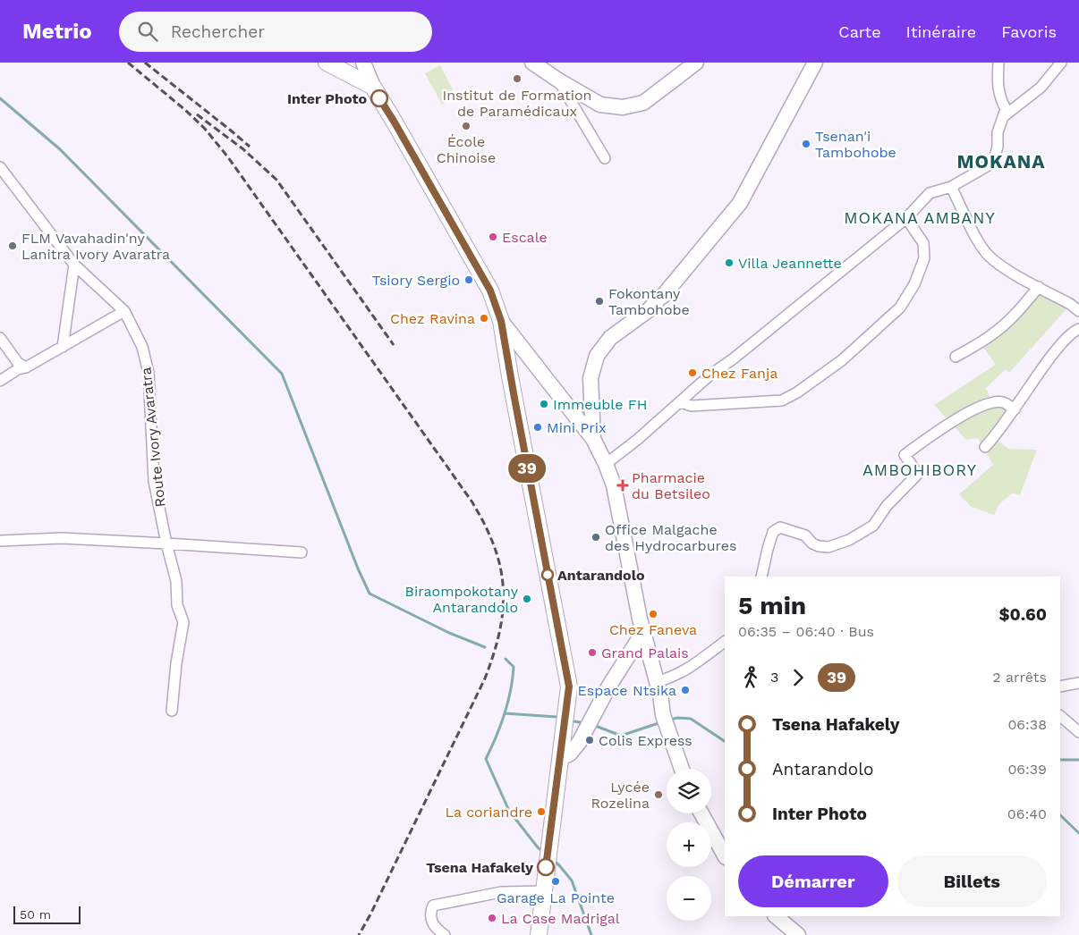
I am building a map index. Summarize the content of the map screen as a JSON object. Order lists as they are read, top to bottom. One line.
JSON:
{"streets":{"street":["Route Ivory Avaratra"]},"districts":["MOKANA","MOKANA AMBANY","AMBOHIBORY"],"places":{"other":["Institut de Formation de Paramédicaux","Inter Photo","École Chinoise","Tsenan'i Tambohobe","Escale","FLM Vavahadin'ny Lanitra Ivory Avaratra","Villa Jeannette","Tsiory Sergio","Fokontany Tambohobe","Chez Ravina","Chez Fanja","Immeuble FH","Mini Prix","Office Malgache des Hydrocarbures","Antarandolo","Biraompokotany Antarandolo","Chez Faneva","Grand Palais","Espace Ntsika","Colis Express","Lycée Rozelina","La coriandre","Tsena Hafakely","Garage La Pointe","La Case Madrigal"],"health":["Pharmacie du Betsileo"]},"lines":["bus line 39"],"scale_bar":"50 m","page":{"header":"Metrio","search":"Rechercher","nav":["Carte","Itinéraire","Favoris"],"on_map":"39","heading":["5 min","06:35 – 06:40 · Bus","$0.60"],"legs":["3","39","2 arrêts"],"list":[{"name":"Tsena Hafakely","value":"06:38"},{"name":"Antarandolo","value":"06:39"},{"name":"Inter Photo","value":"06:40"}],"map_buttons":["+","−"],"buttons":["Démarrer","Billets"],"scale":"50 m"}}
